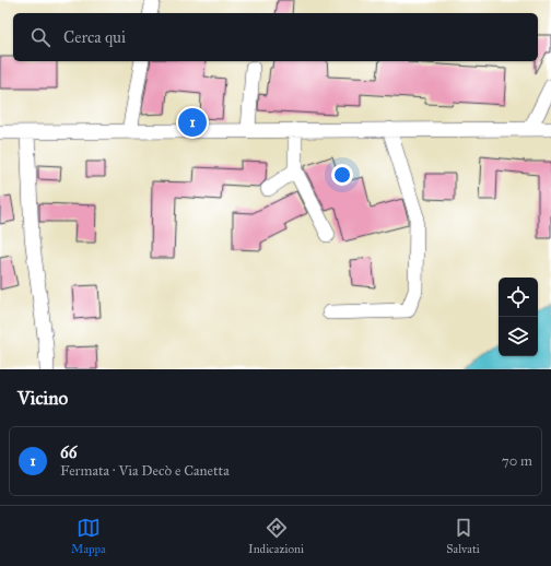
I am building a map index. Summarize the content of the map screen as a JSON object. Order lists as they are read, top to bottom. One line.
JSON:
{"page":{"search":"Cerca qui","pins":"1","heading":"Vicino","list":[{"mark":"1","name":"66","note":"Fermata · Via Decò e Canetta","value":"70 m"}],"nav":["Mappa","Indicazioni","Salvati"]}}
